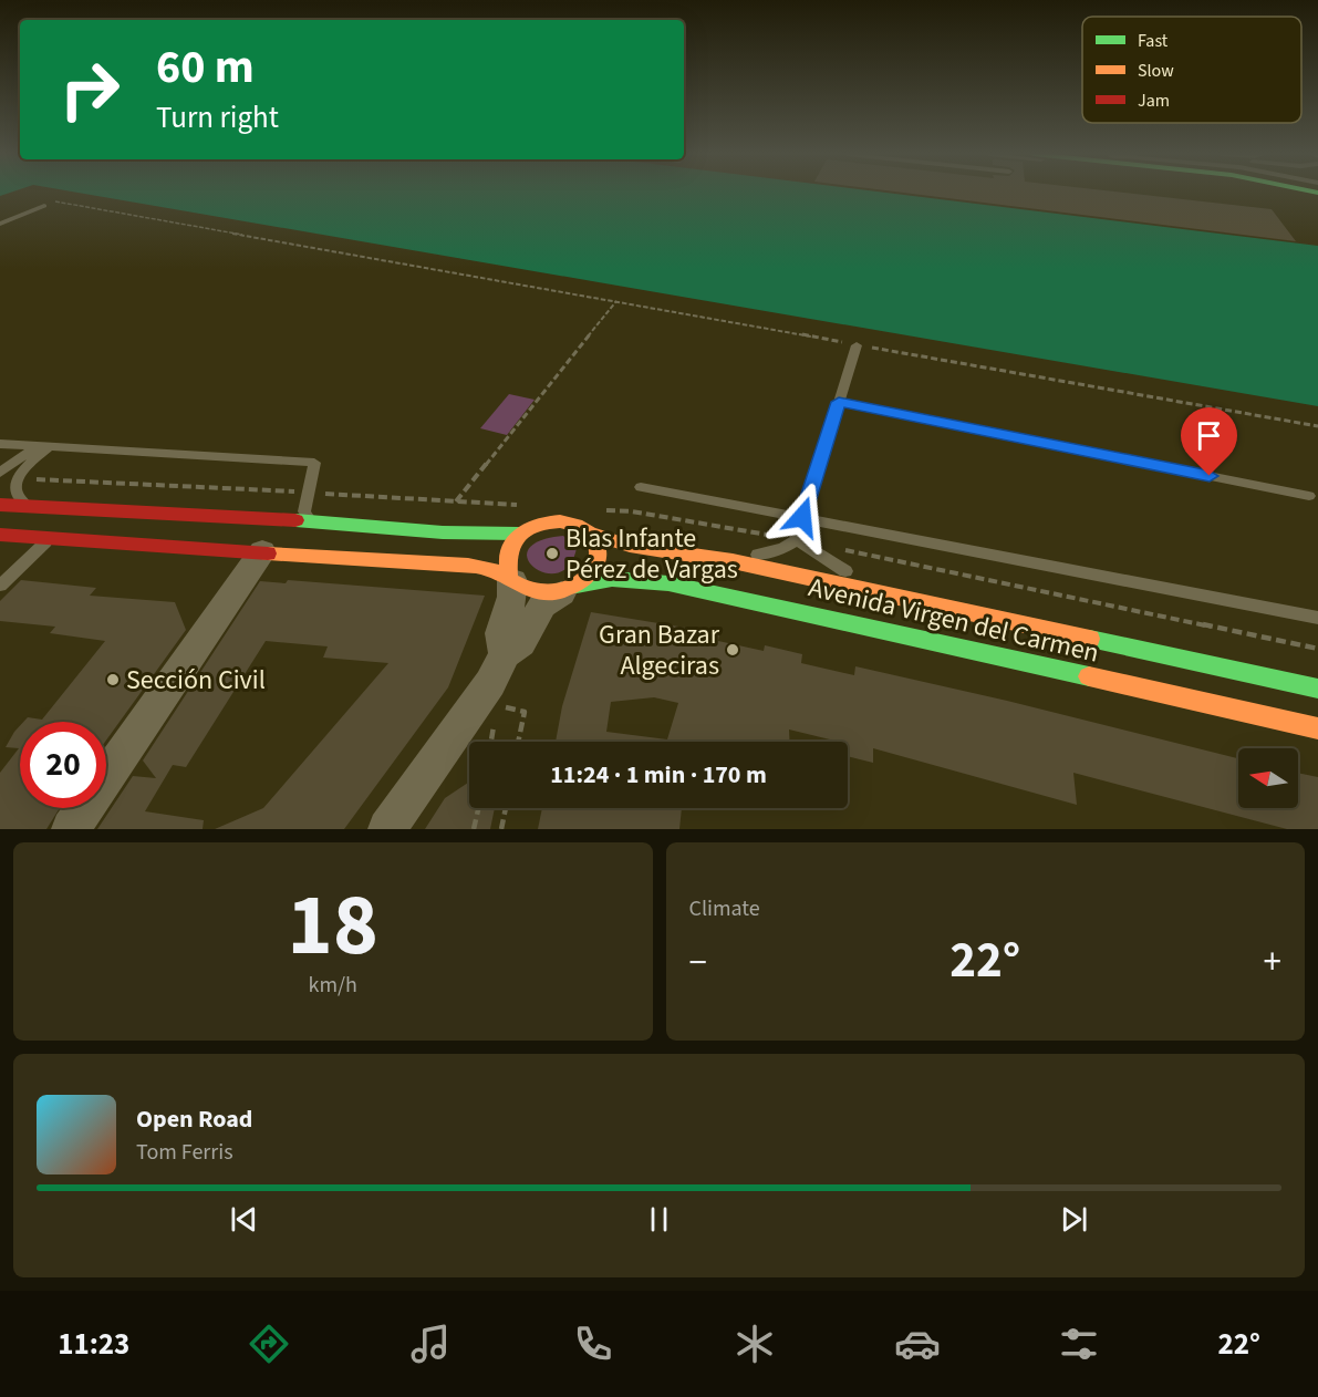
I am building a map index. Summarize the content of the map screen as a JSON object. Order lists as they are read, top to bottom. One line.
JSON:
{"streets":{"main road":["Avenida Virgen del Carmen"]},"places":["Blas Infante Pérez de Vargas","Gran Bazar Algeciras","Sección Civil"],"legend":["Fast","Slow","Jam"],"north":"left","page":{"turn":["60 m","Turn right"],"limit":"20","trip":"11:24 · 1 min · 170 m","tile":[["18","km/h"],"Climate"],"heat":["−","22°","+"],"song":["Open Road","Tom Ferris"],"tabs":["11:23","22°"]}}
